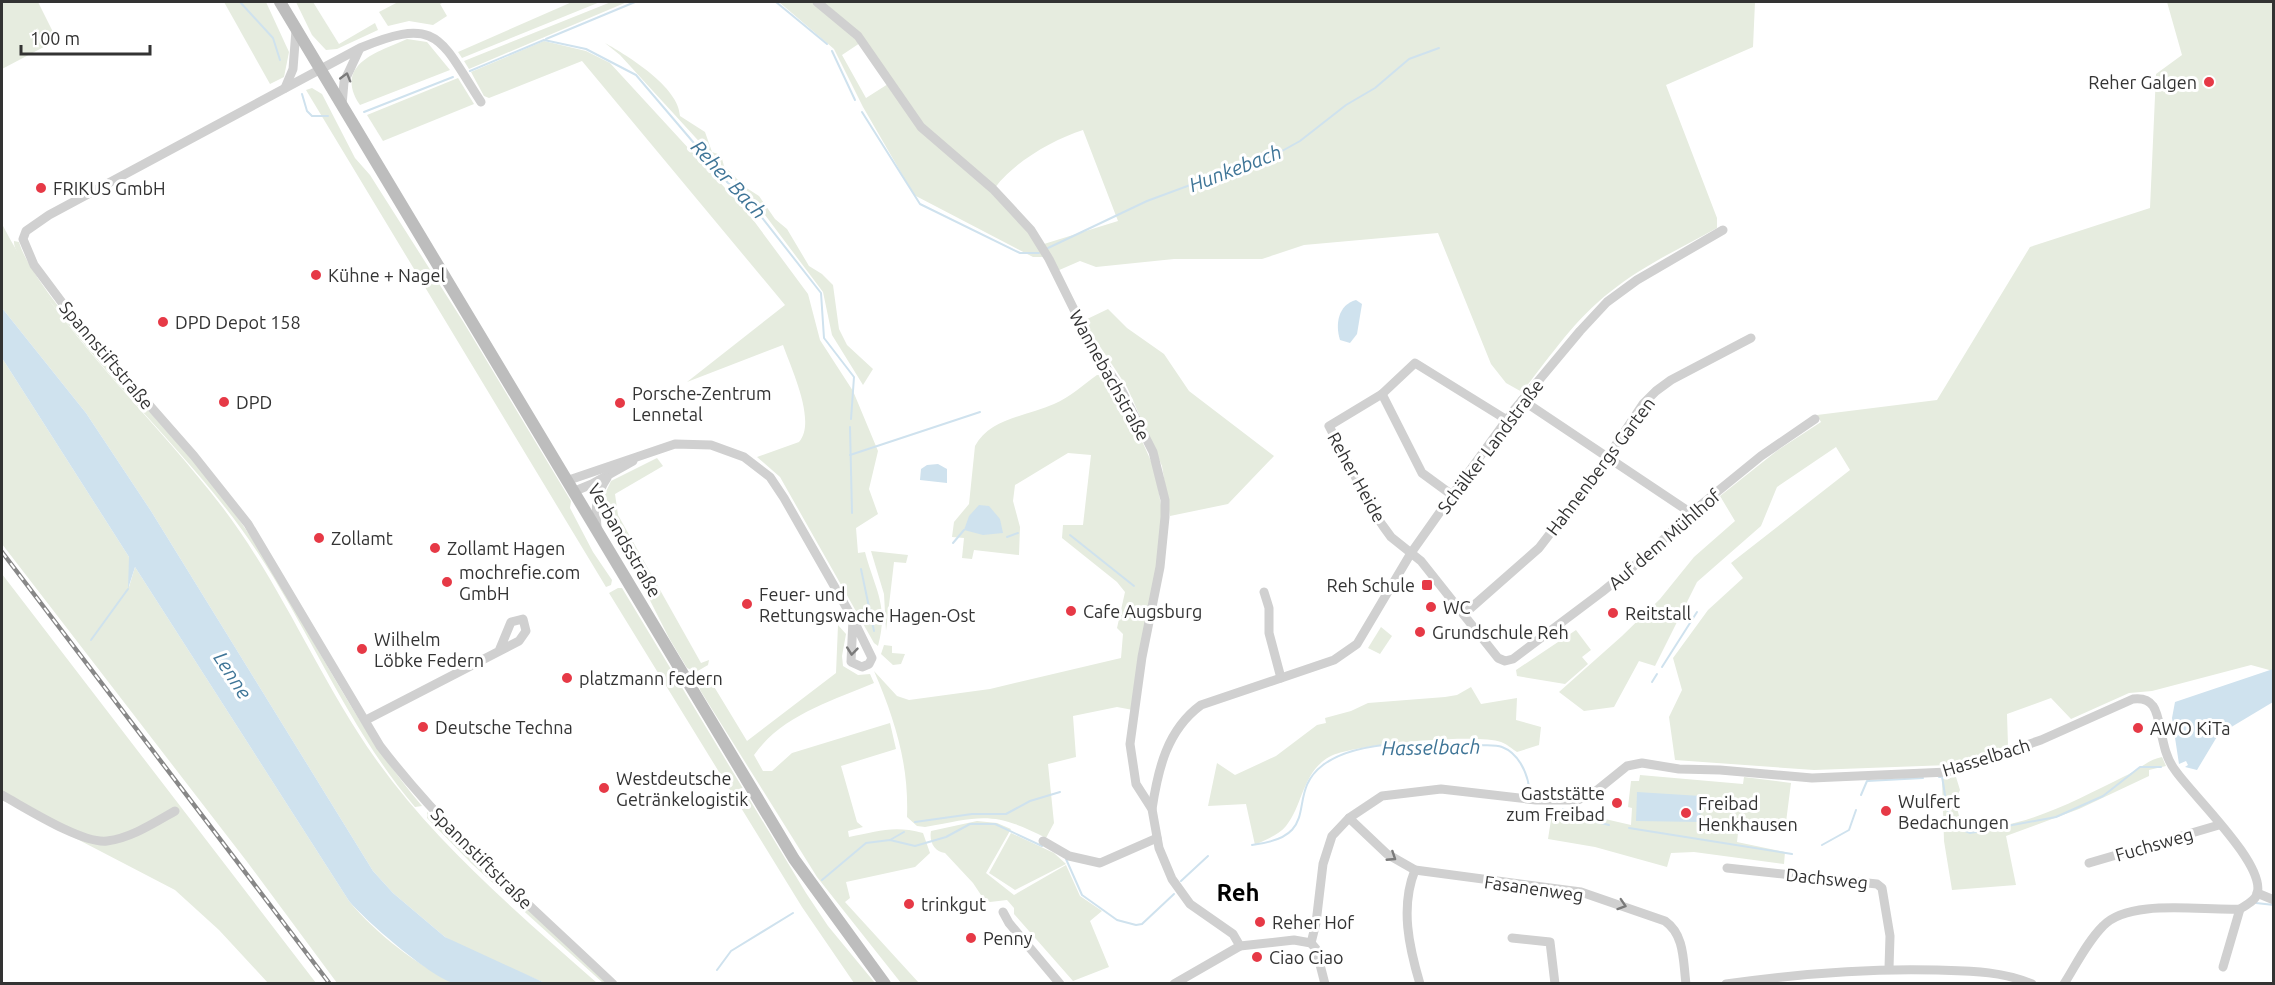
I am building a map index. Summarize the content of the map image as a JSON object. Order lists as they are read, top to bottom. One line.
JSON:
{"streets":{"main road":["Verbandsstraße"],"street":["Spannstiftstraße","Wannebachstraße","Schälker Landstraße","Hahnenbergs Garten","Reher Heide","Auf dem Mühlhof","Hasselbach","Fuchsweg","Dachsweg","Fasanenweg"]},"crossings":[["Spannstiftstraße","Verbandsstraße"],["Wannebachstraße","Schälker Landstraße"],["Schälker Landstraße","Reher Heide"],["Hahnenbergs Garten","Auf dem Mühlhof"],["Hasselbach","Fuchsweg"],["Hasselbach","Fasanenweg"]],"one_way":["Fasanenweg"],"districts":["Reh"],"water":["Hunkebach","Reher Bach","Lenne","Hasselbach"],"places":{"other":["Reher Galgen","FRIKUS GmbH","Kühne + Nagel","DPD Depot 158","DPD","Porsche-Zentrum Lennetal","Zollamt","Zollamt Hagen","mochrefie.com GmbH","Feuer- und Rettungswache Hagen-Ost","WC","Cafe Augsburg","Reitstall","Grundschule Reh","Wilhelm Löbke Federn","platzmann federn","Deutsche Techna","AWO KiTa","Westdeutsche Getränkelogistik","Gaststätte zum Freibad","Wulfert Bedachungen","Freibad Henkhausen","trinkgut","Reher Hof","Penny","Ciao Ciao"],"transit":["Reh Schule"]},"scale_bar":"100 m"}
